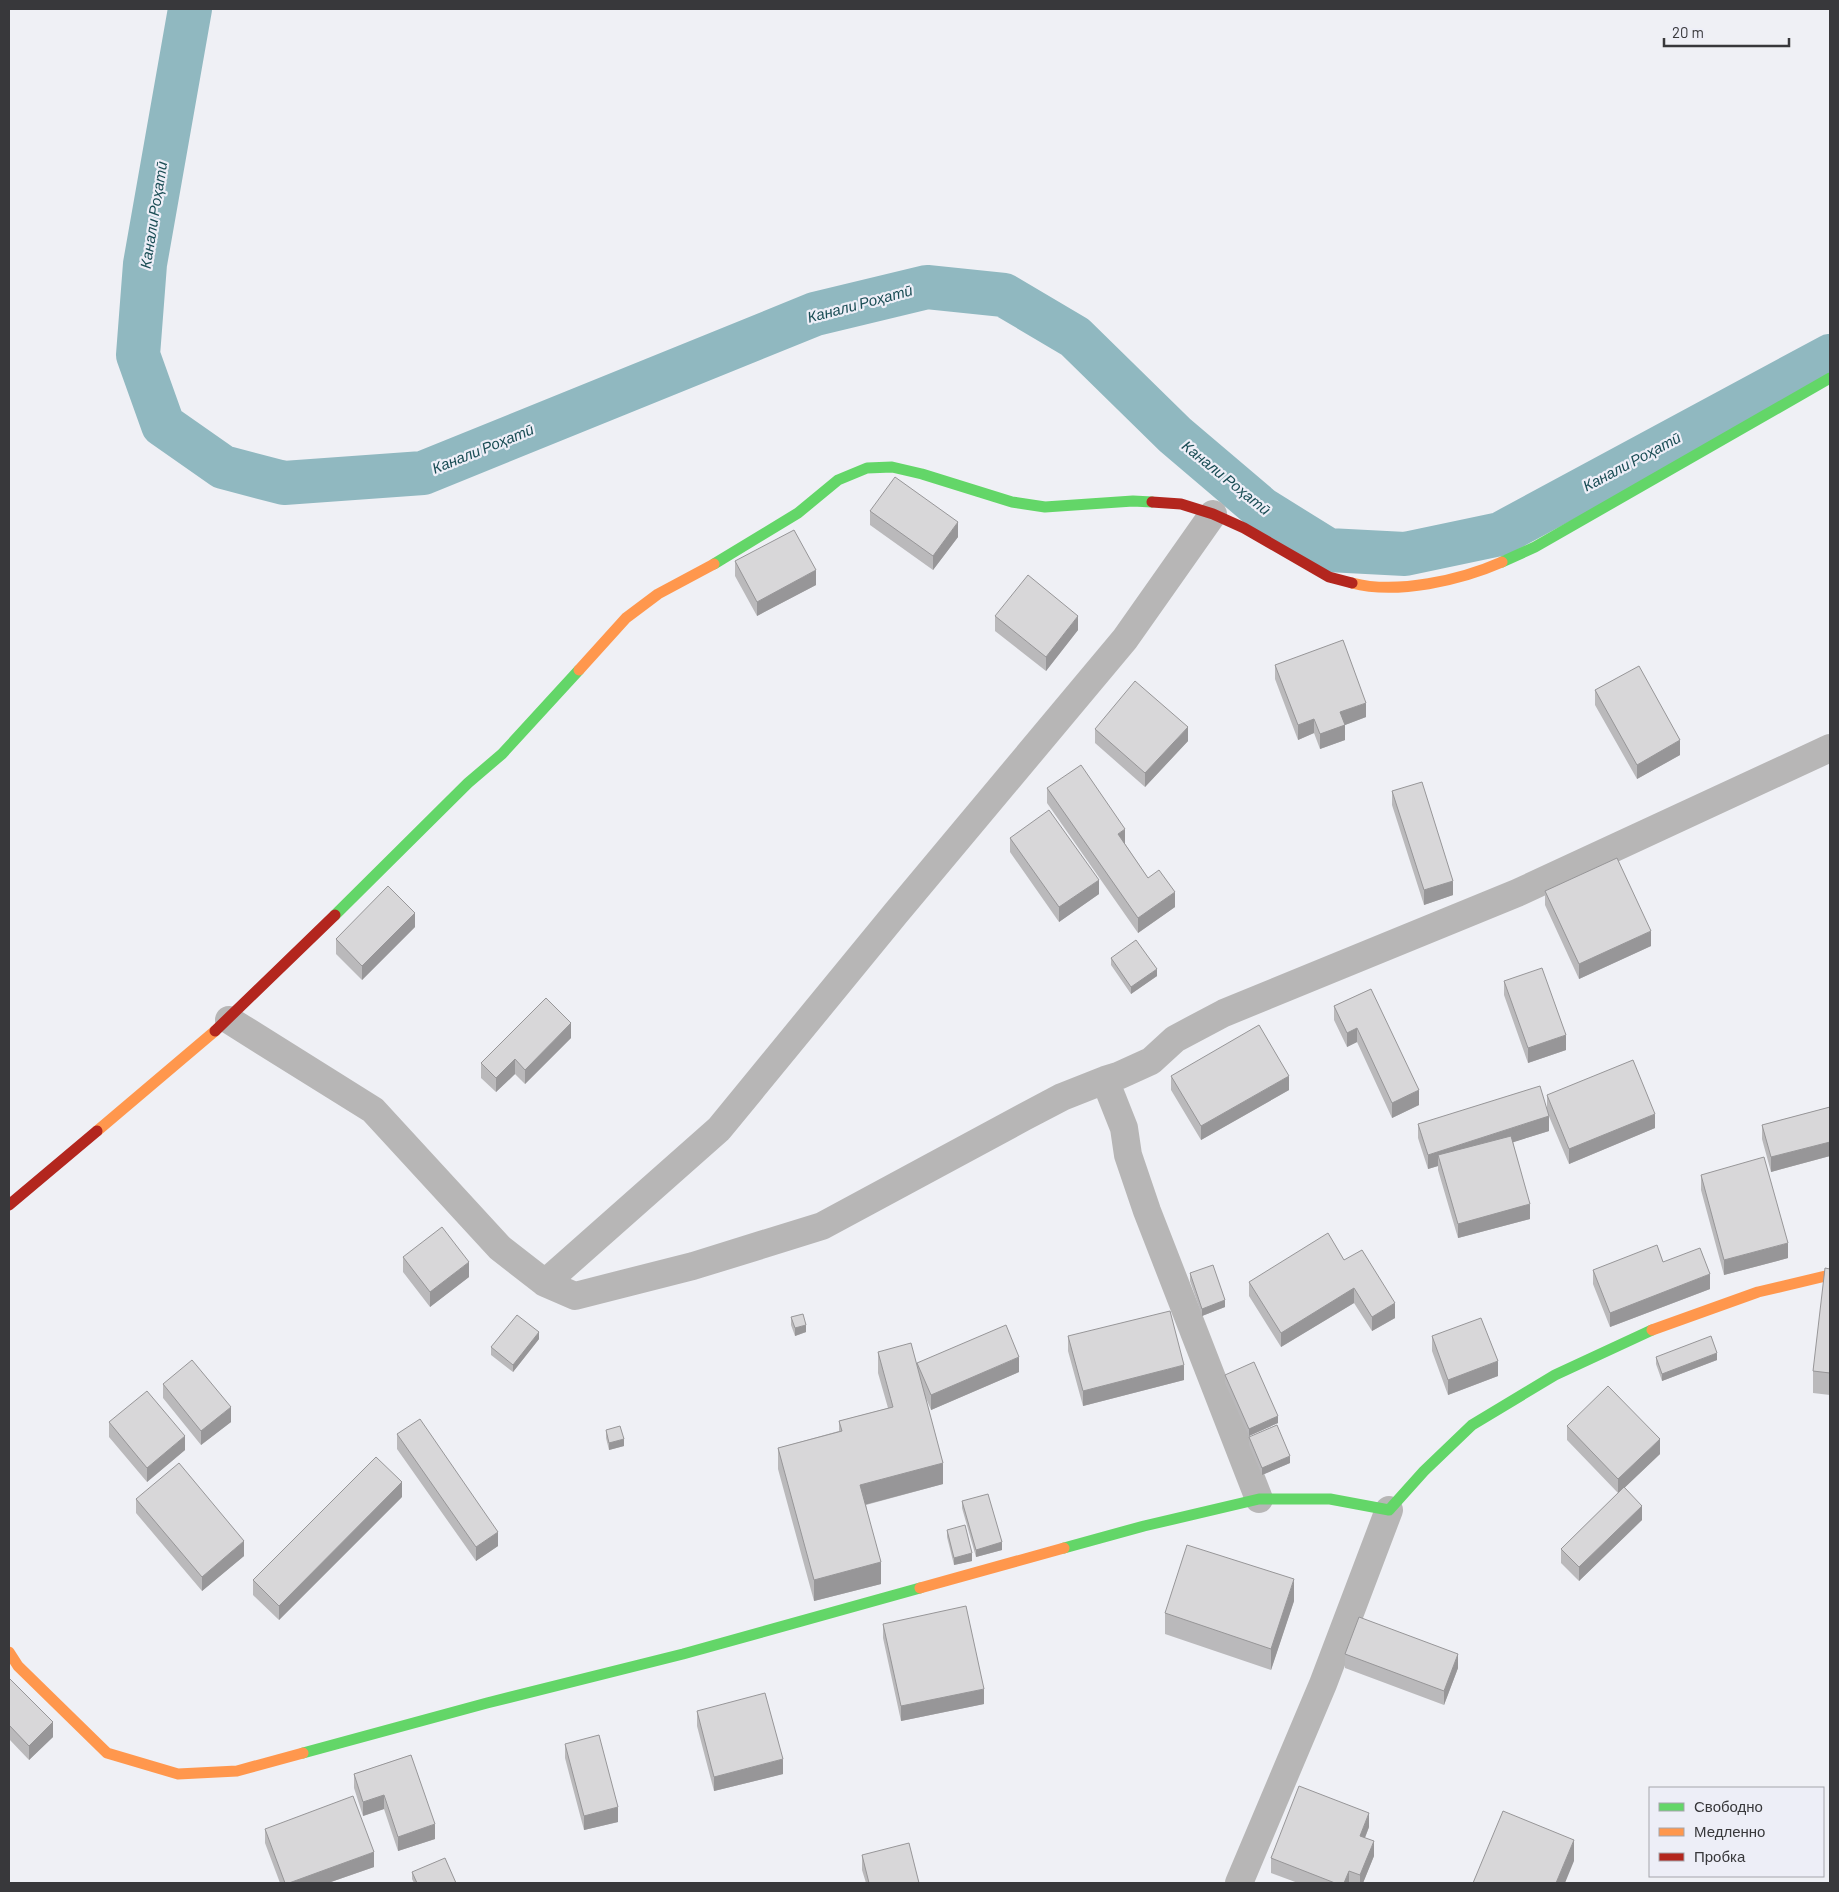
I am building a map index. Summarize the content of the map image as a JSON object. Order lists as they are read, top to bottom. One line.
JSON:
{"water":["Канали Роҳатӣ"],"legend":["Свободно","Медленно","Пробка"],"scale_bar":"20 m"}
